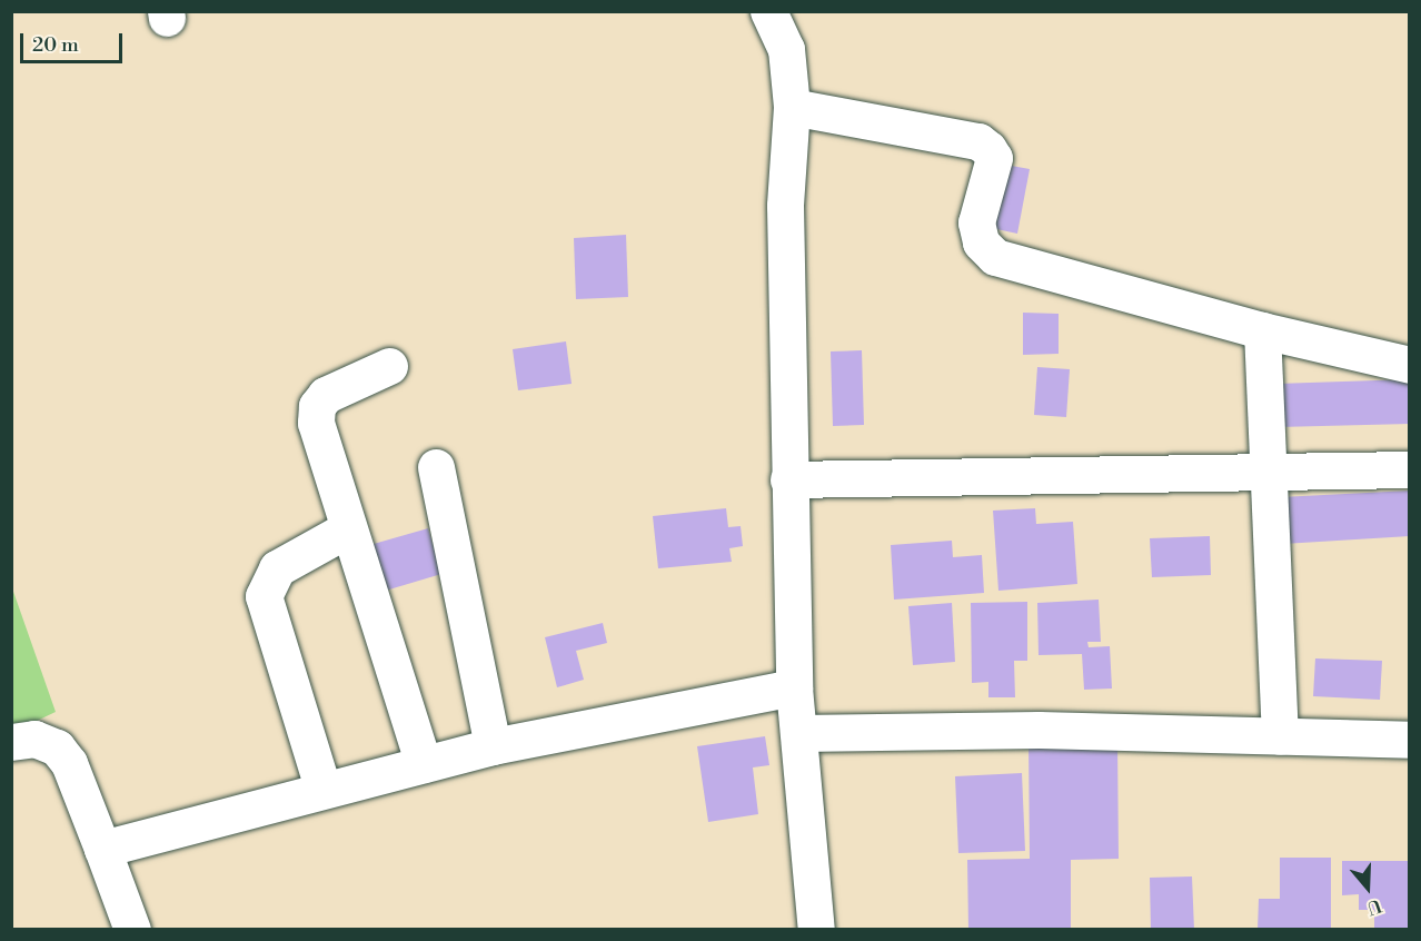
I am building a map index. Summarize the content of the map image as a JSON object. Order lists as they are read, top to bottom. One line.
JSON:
{"scale_bar":"20 m","north":"bottom"}
